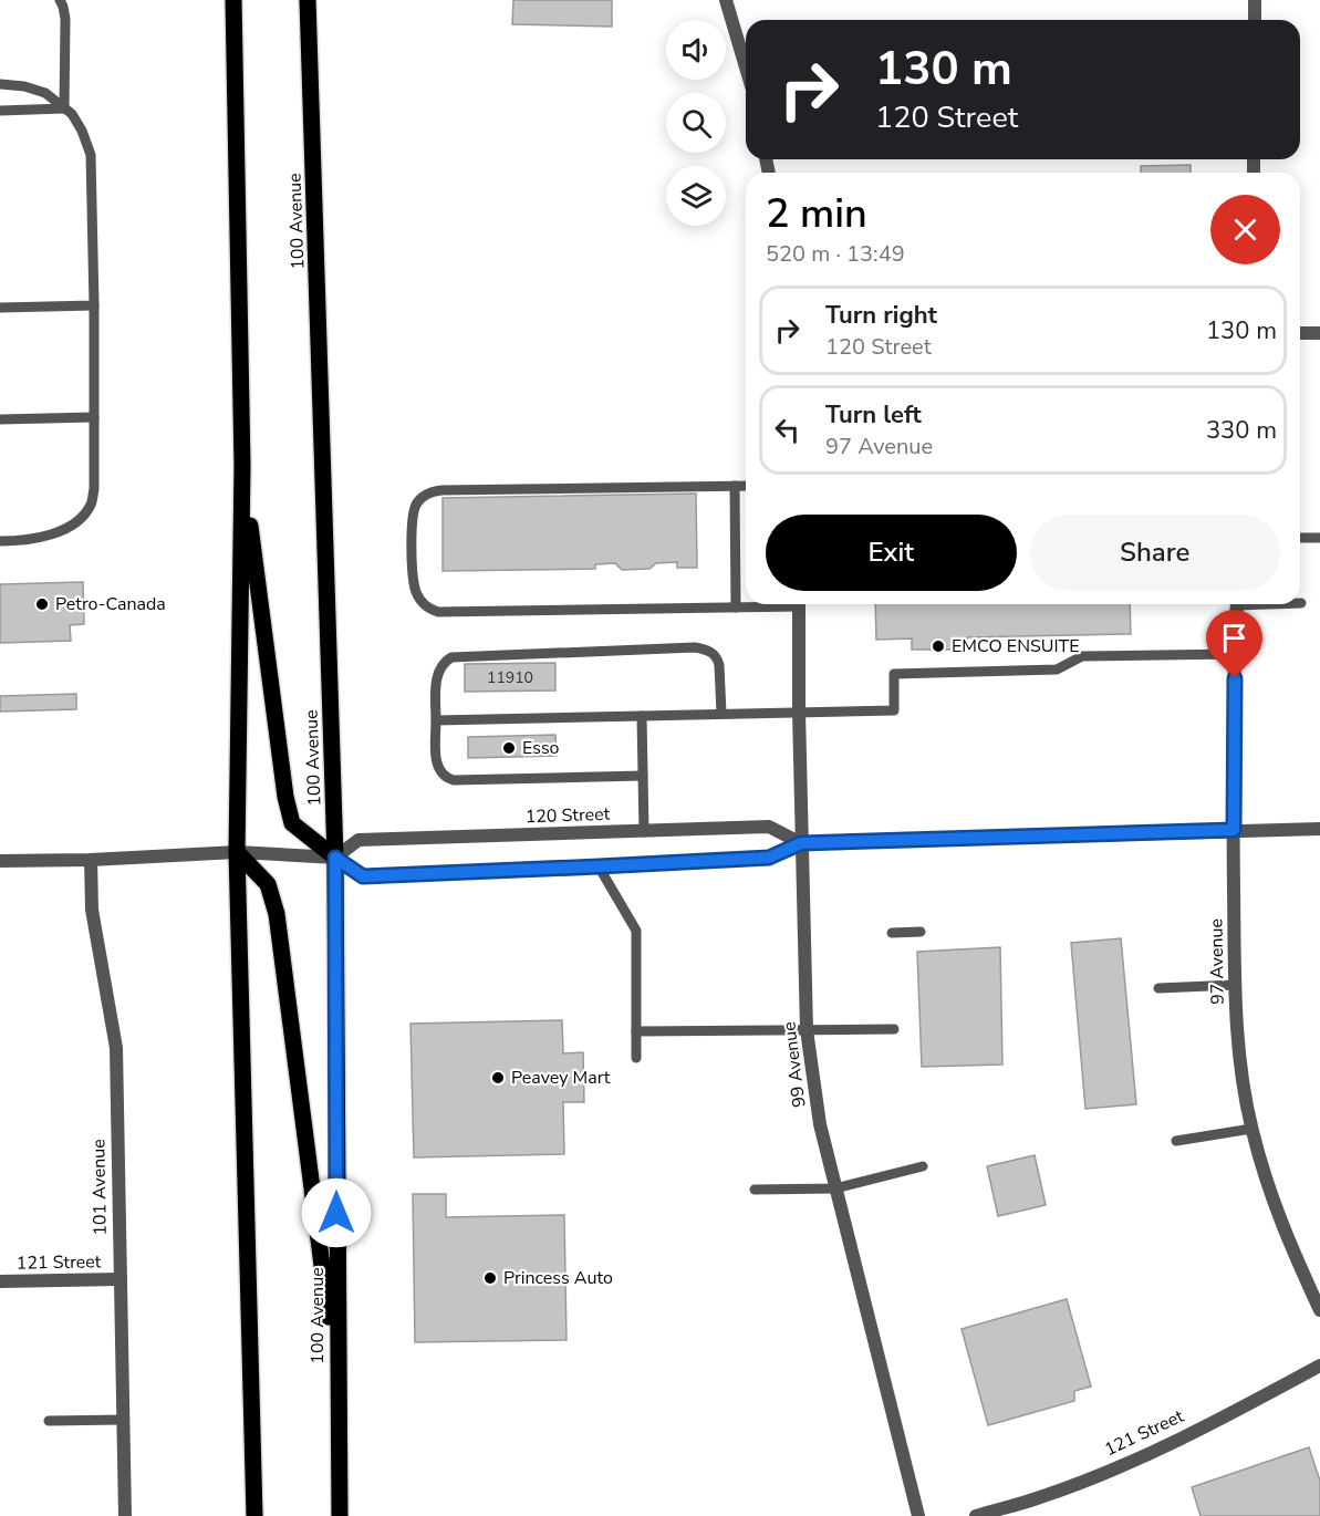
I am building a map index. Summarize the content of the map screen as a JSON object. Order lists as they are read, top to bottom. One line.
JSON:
{"streets":{"main road":["100 Avenue"],"street":["120 Street","97 Avenue","99 Avenue","101 Avenue","121 Street"]},"crossings":[["100 Avenue","120 Street"],["120 Street","97 Avenue"],["120 Street","99 Avenue"],["101 Avenue","121 Street"]],"places":["Petro-Canada","EMCO ENSUITE","Esso","Peavey Mart","Princess Auto"],"house_numbers":["11910"],"page":{"turn":["130 m","120 Street"],"heading":["2 min","520 m · 13:49"],"list":[{"name":"Turn right","note":"120 Street","value":"130 m"},{"name":"Turn left","note":"97 Avenue","value":"330 m"}],"buttons":["Exit","Share"]}}
